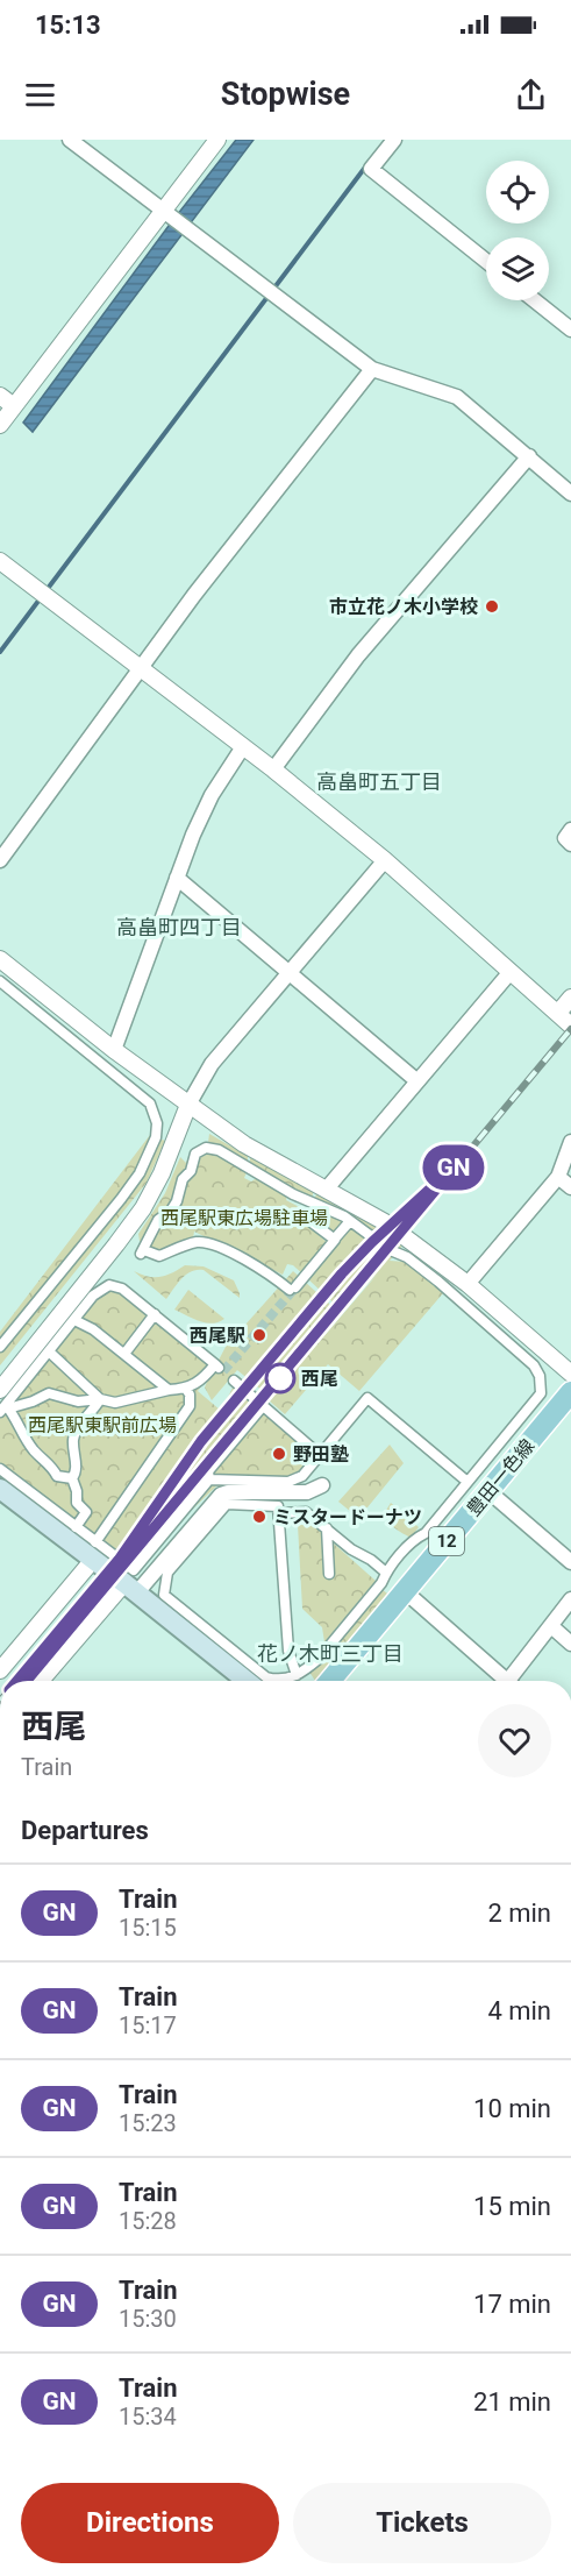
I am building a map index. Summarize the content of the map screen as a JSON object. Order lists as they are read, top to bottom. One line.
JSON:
{"streets":{"main road":["豊田一色線","12"]},"districts":["高畠町五丁目","高畠町四丁目","花ノ木町三丁目"],"parks":["西尾駅東広場駐車場","西尾駅東駅前広場"],"places":["市立花ノ木小学校","西尾駅","西尾","野田塾","ミスタードーナツ"],"page":{"status":"15:13","header":"Stopwise","on_map":"GN","heading":[["西尾","Train"],"Departures"],"list":[{"mark":"GN","name":"Train","note":"15:15","value":"2 min"},{"mark":"GN","name":"Train","note":"15:17","value":"4 min"},{"mark":"GN","name":"Train","note":"15:23","value":"10 min"},{"mark":"GN","name":"Train","note":"15:28","value":"15 min"},{"mark":"GN","name":"Train","note":"15:30","value":"17 min"},{"mark":"GN","name":"Train","note":"15:34","value":"21 min"}],"buttons":["Directions","Tickets"]}}
